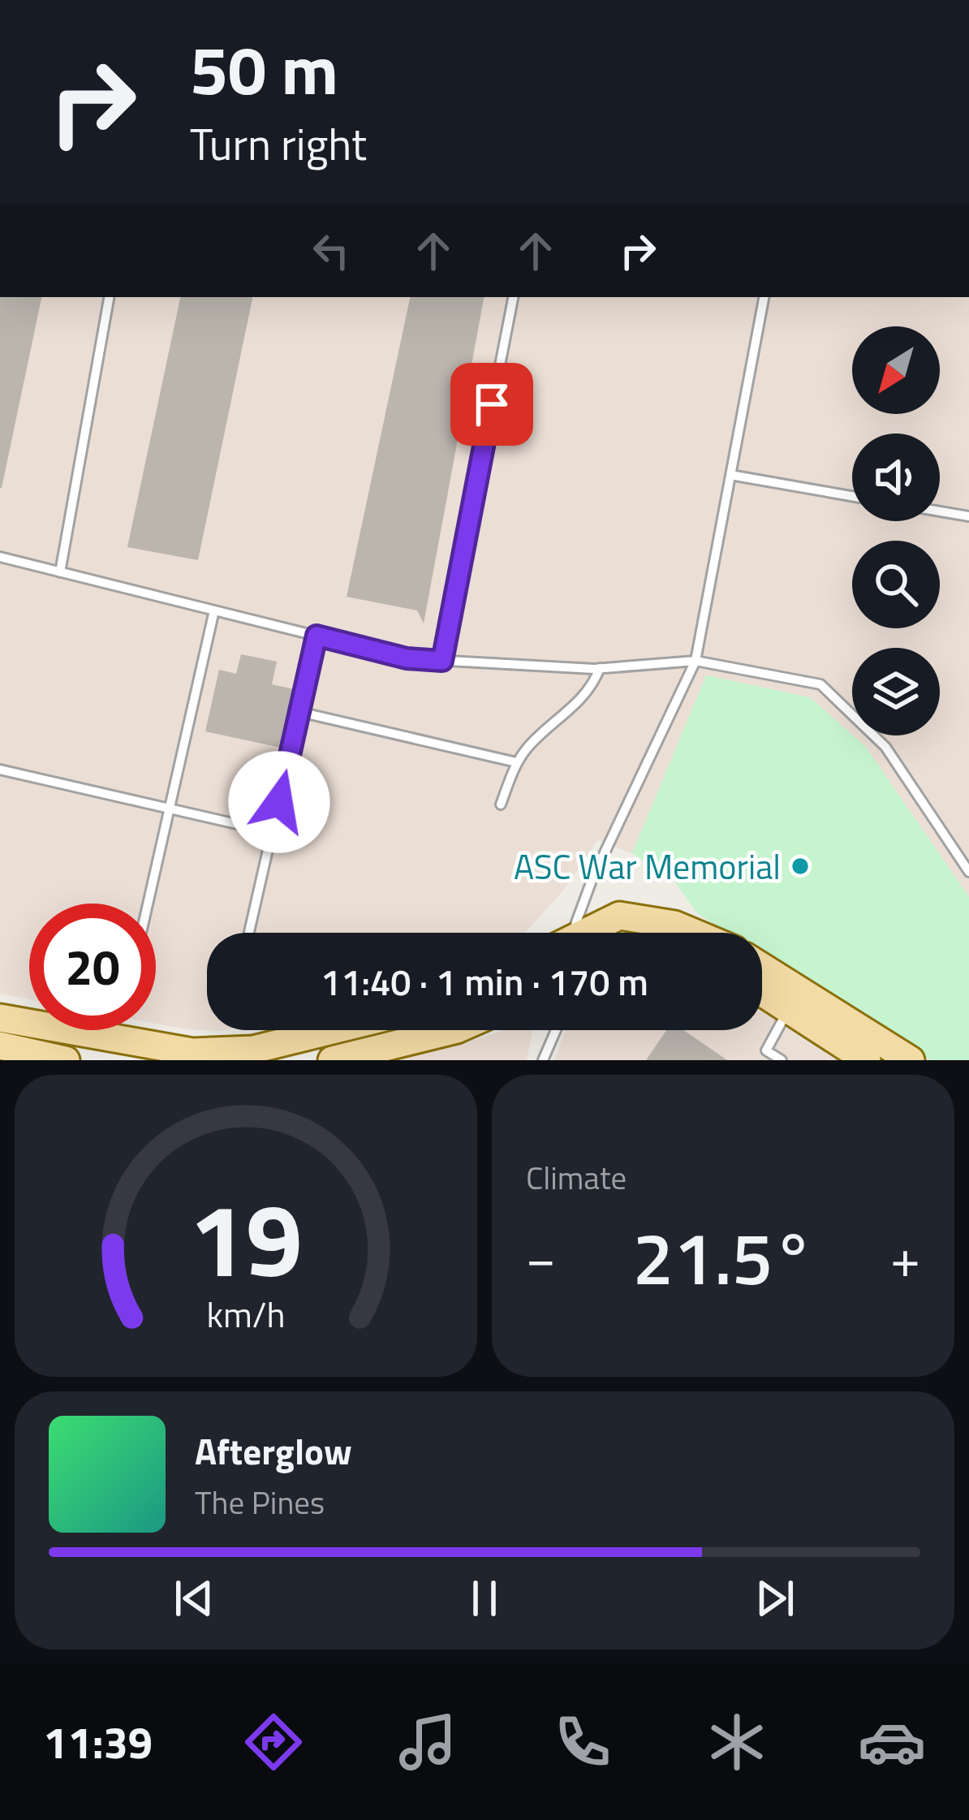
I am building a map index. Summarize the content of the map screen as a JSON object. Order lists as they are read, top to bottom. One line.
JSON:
{"places":["ASC War Memorial"],"north":"bottom left","page":{"turn":["50 m","Turn right"],"limit":"20","trip":"11:40 · 1 min · 170 m","tile":"Climate","heat":["−","21.5°","+"],"song":["Afterglow","The Pines"],"tabs":"11:39","gauge":["19","km/h"]}}
